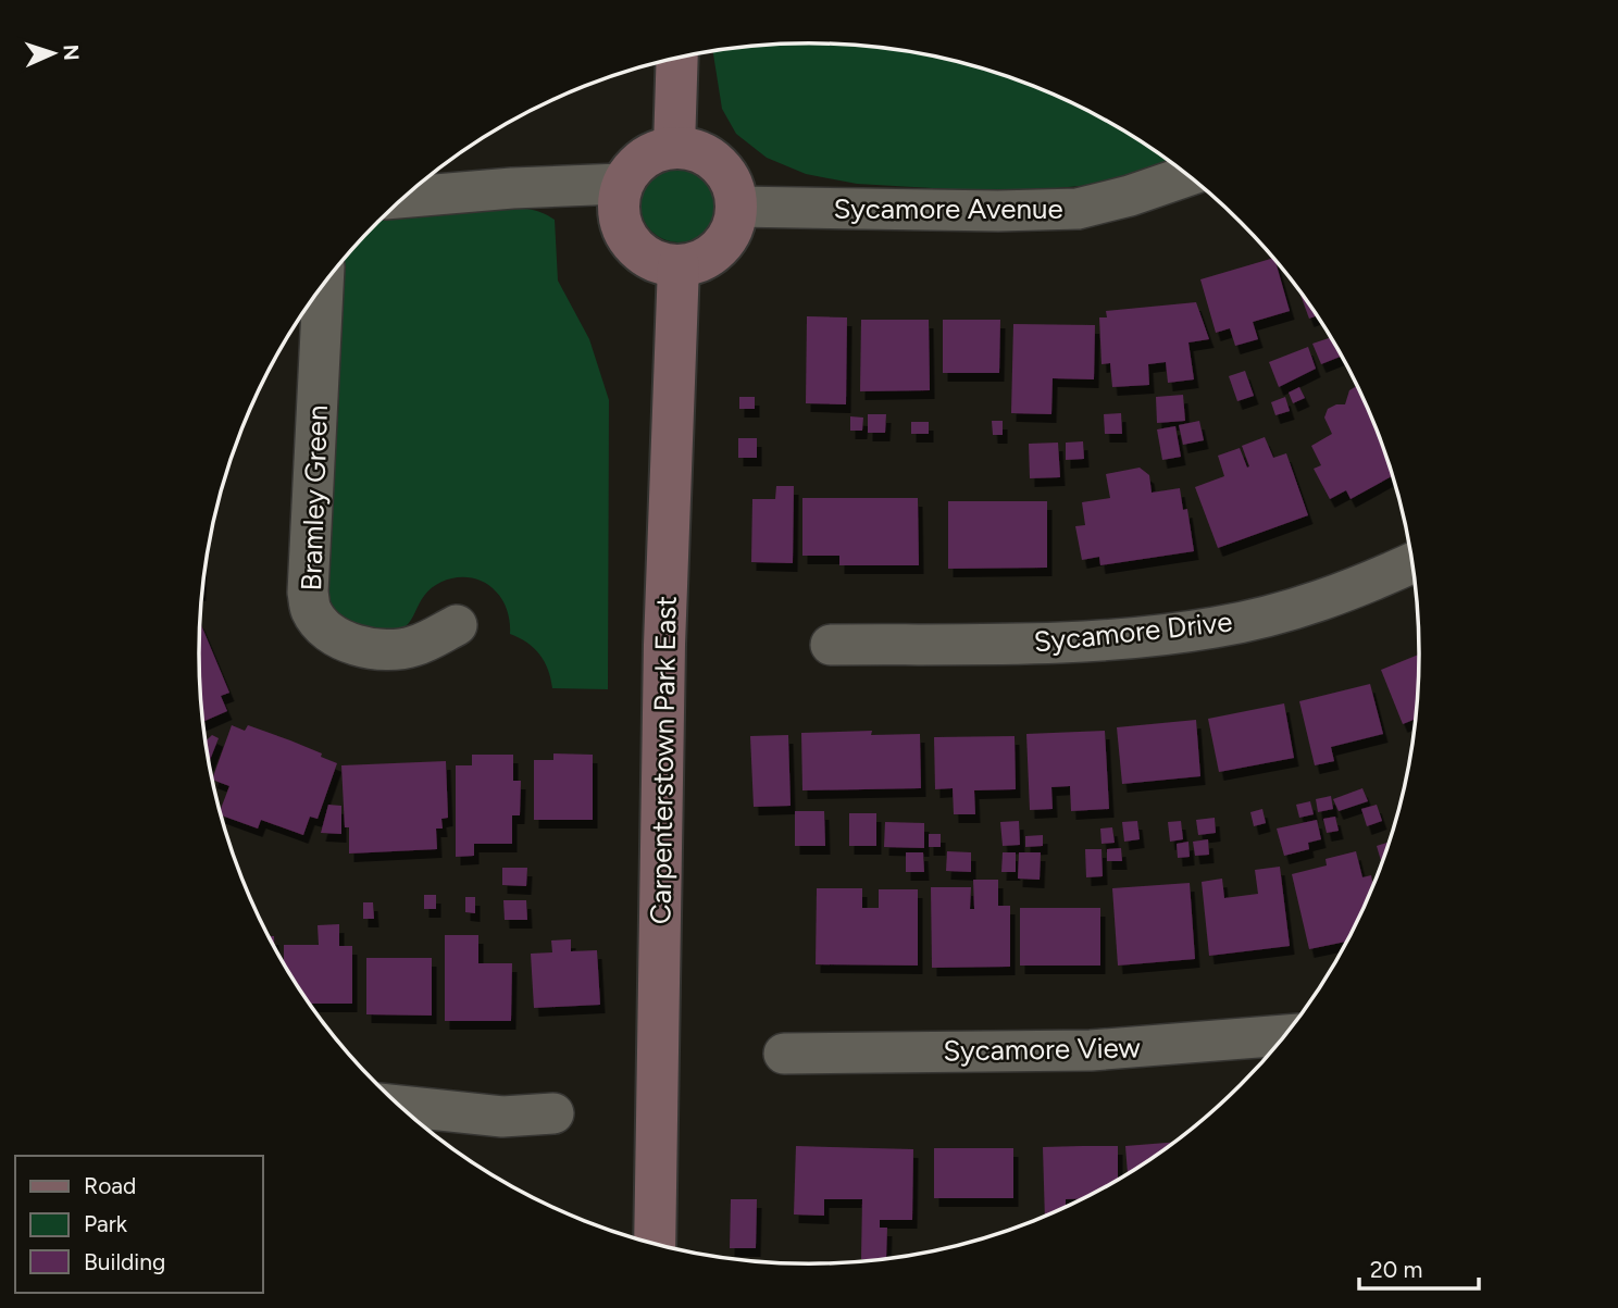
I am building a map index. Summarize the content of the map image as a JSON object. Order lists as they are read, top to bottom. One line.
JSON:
{"streets":{"street":["Sycamore Avenue","Bramley Green","Sycamore Drive","Carpenterstown Park East","Sycamore View"]},"crossings":[["Sycamore Avenue","Carpenterstown Park East"]],"legend":["Road","Park","Building"],"scale_bar":"20 m","north":"right"}
